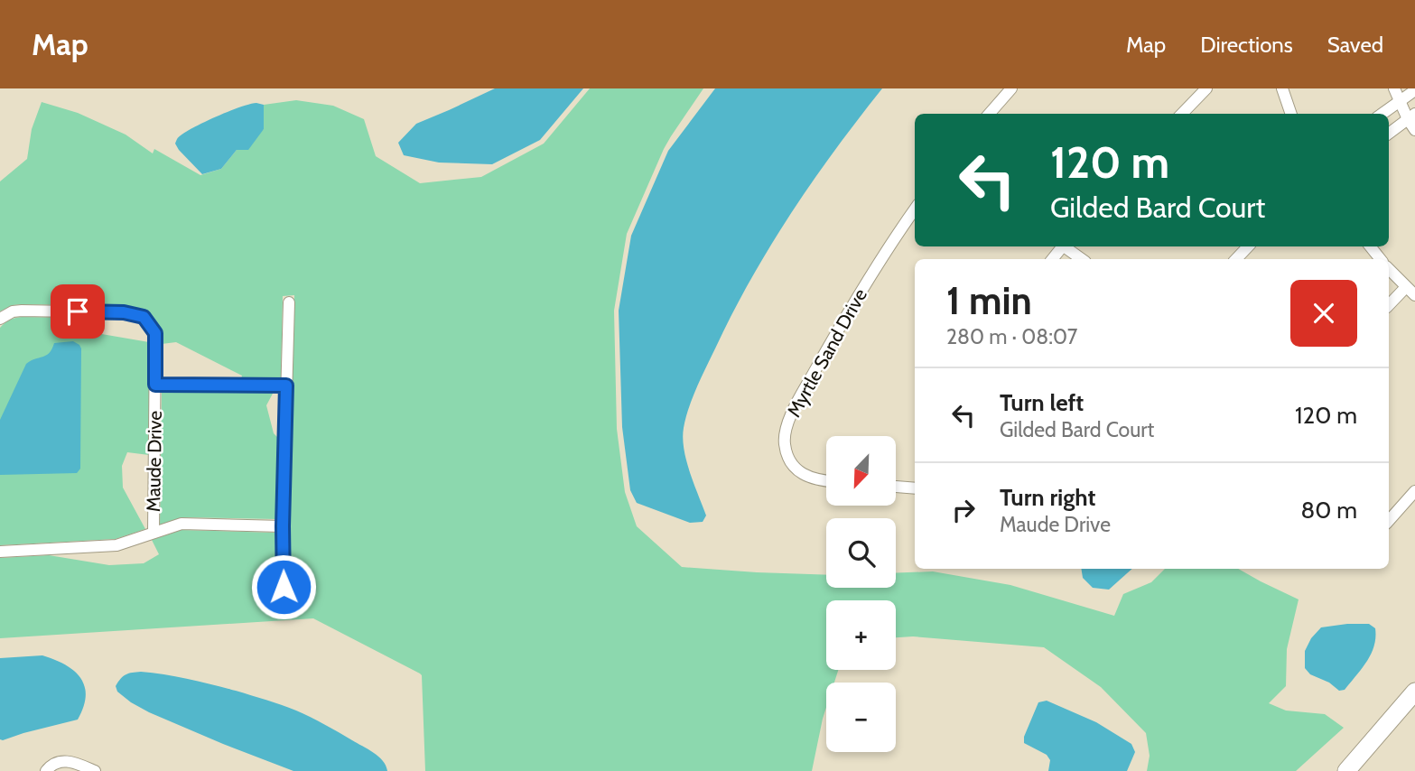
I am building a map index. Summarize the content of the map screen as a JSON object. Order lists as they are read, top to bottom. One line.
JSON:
{"streets":{"street":["Myrtle Sand Drive","Maude Drive"]},"north":"bottom left","page":{"header":"Map","nav":["Map","Directions","Saved"],"turn":["120 m","Gilded Bard Court"],"heading":["1 min","280 m · 08:07"],"list":[{"name":"Turn left","note":"Gilded Bard Court","value":"120 m"},{"name":"Turn right","note":"Maude Drive","value":"80 m"}],"map_buttons":["+","−"]}}
